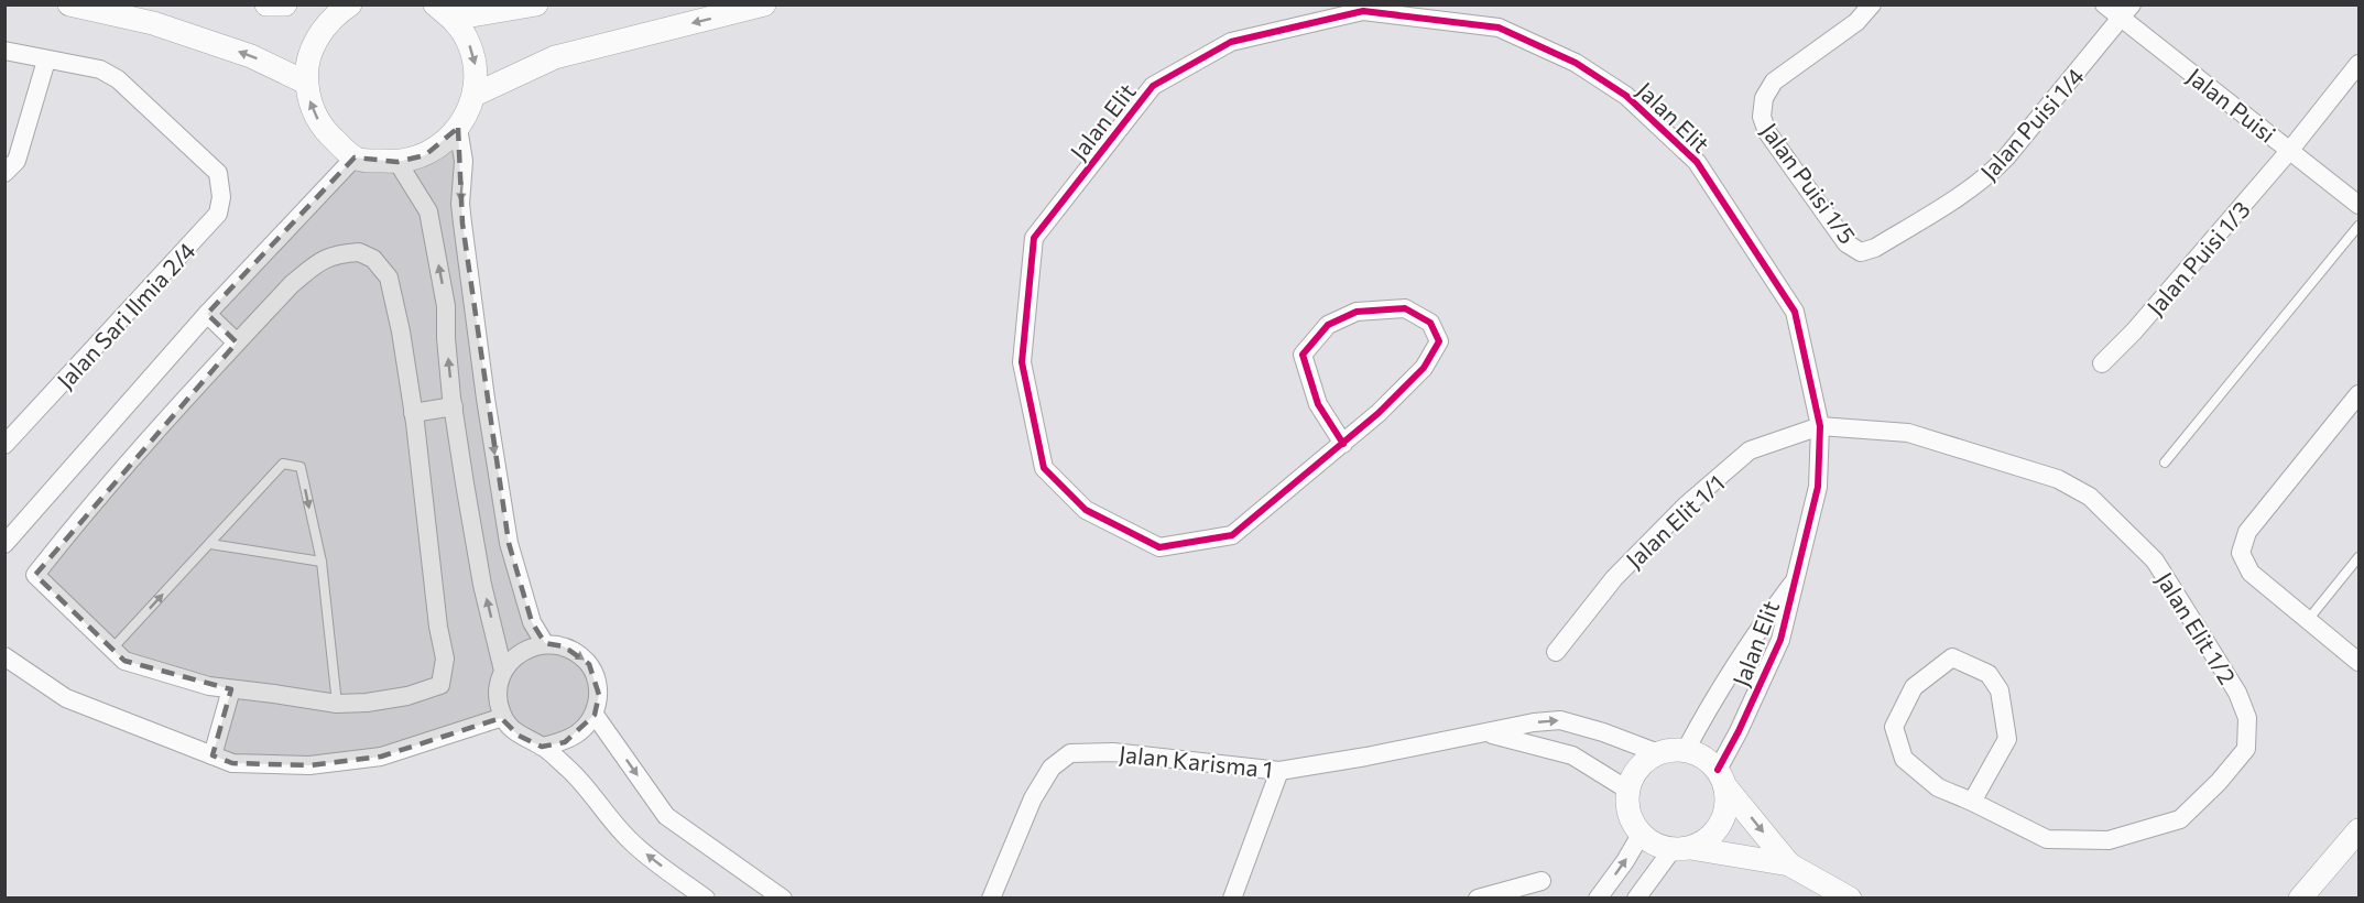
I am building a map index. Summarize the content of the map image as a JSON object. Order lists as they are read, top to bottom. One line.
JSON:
{"streets":{"street":["Jalan Puisi","Jalan Elit","Jalan Puisi 1/4","Jalan Puisi 1/5","Jalan Puisi 1/3","Jalan Sari Ilmia 2/4","Jalan Elit 1/1","Jalan Elit 1/2","Jalan Karisma 1"]},"crossings":[["Jalan Puisi","Jalan Puisi 1/4"],["Jalan Puisi","Jalan Puisi 1/3"],["Jalan Elit","Jalan Elit 1/1"],["Jalan Elit","Jalan Elit 1/2"],["Jalan Elit","Jalan Karisma 1"],["Jalan Puisi 1/4","Jalan Puisi 1/5"],["Jalan Elit 1/1","Jalan Elit 1/2"]]}
